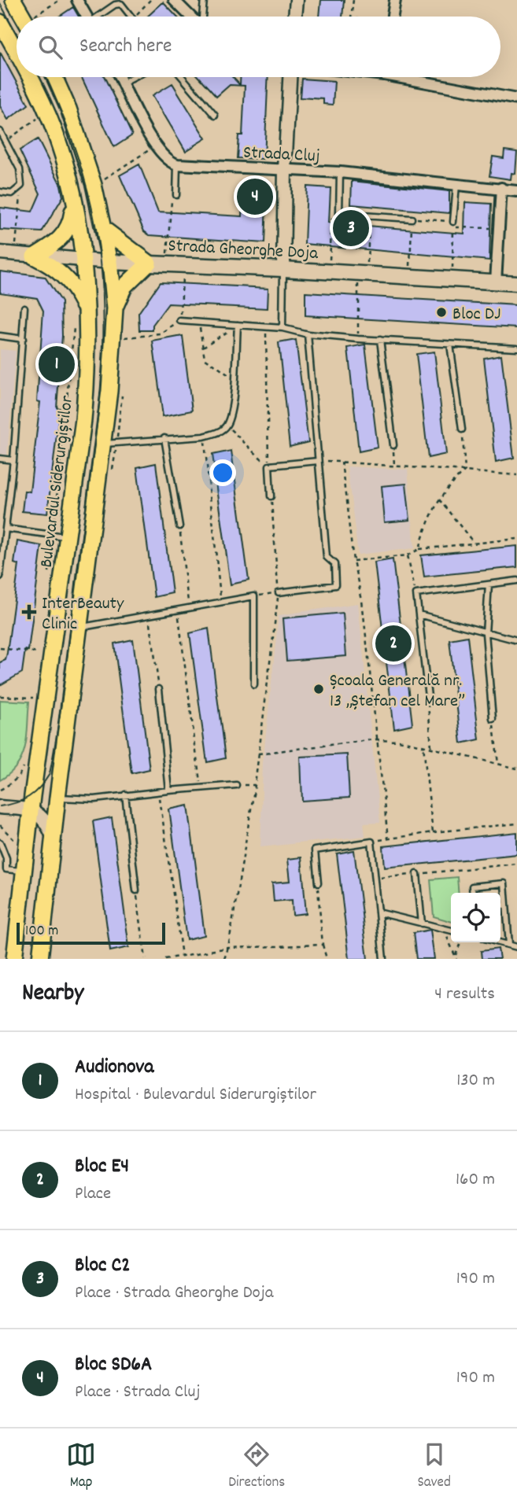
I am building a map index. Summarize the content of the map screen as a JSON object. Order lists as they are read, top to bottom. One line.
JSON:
{"streets":{"main road":["Strada Gheorghe Doja","Bulevardul Siderurgiștilor"],"street":["Strada Cluj"]},"crossings":[["Strada Gheorghe Doja","Bulevardul Siderurgiștilor"]],"places":{"other":["Bloc DJ","Școala Generală nr. 13 „Ștefan cel Mare”"],"health":["InterBeauty Clinic"]},"scale_bar":"100 m","page":{"search":"Search here","pins":["4","3","1","2"],"scale":"100 m","heading":["Nearby","4 results"],"list":[{"mark":"1","name":"Audionova","note":"Hospital · Bulevardul Siderurgiștilor","value":"130 m"},{"mark":"2","name":"Bloc E4","note":"Place","value":"160 m"},{"mark":"3","name":"Bloc C2","note":"Place · Strada Gheorghe Doja","value":"190 m"},{"mark":"4","name":"Bloc SD6A","note":"Place · Strada Cluj","value":"190 m"}],"nav":["Map","Directions","Saved"]}}
